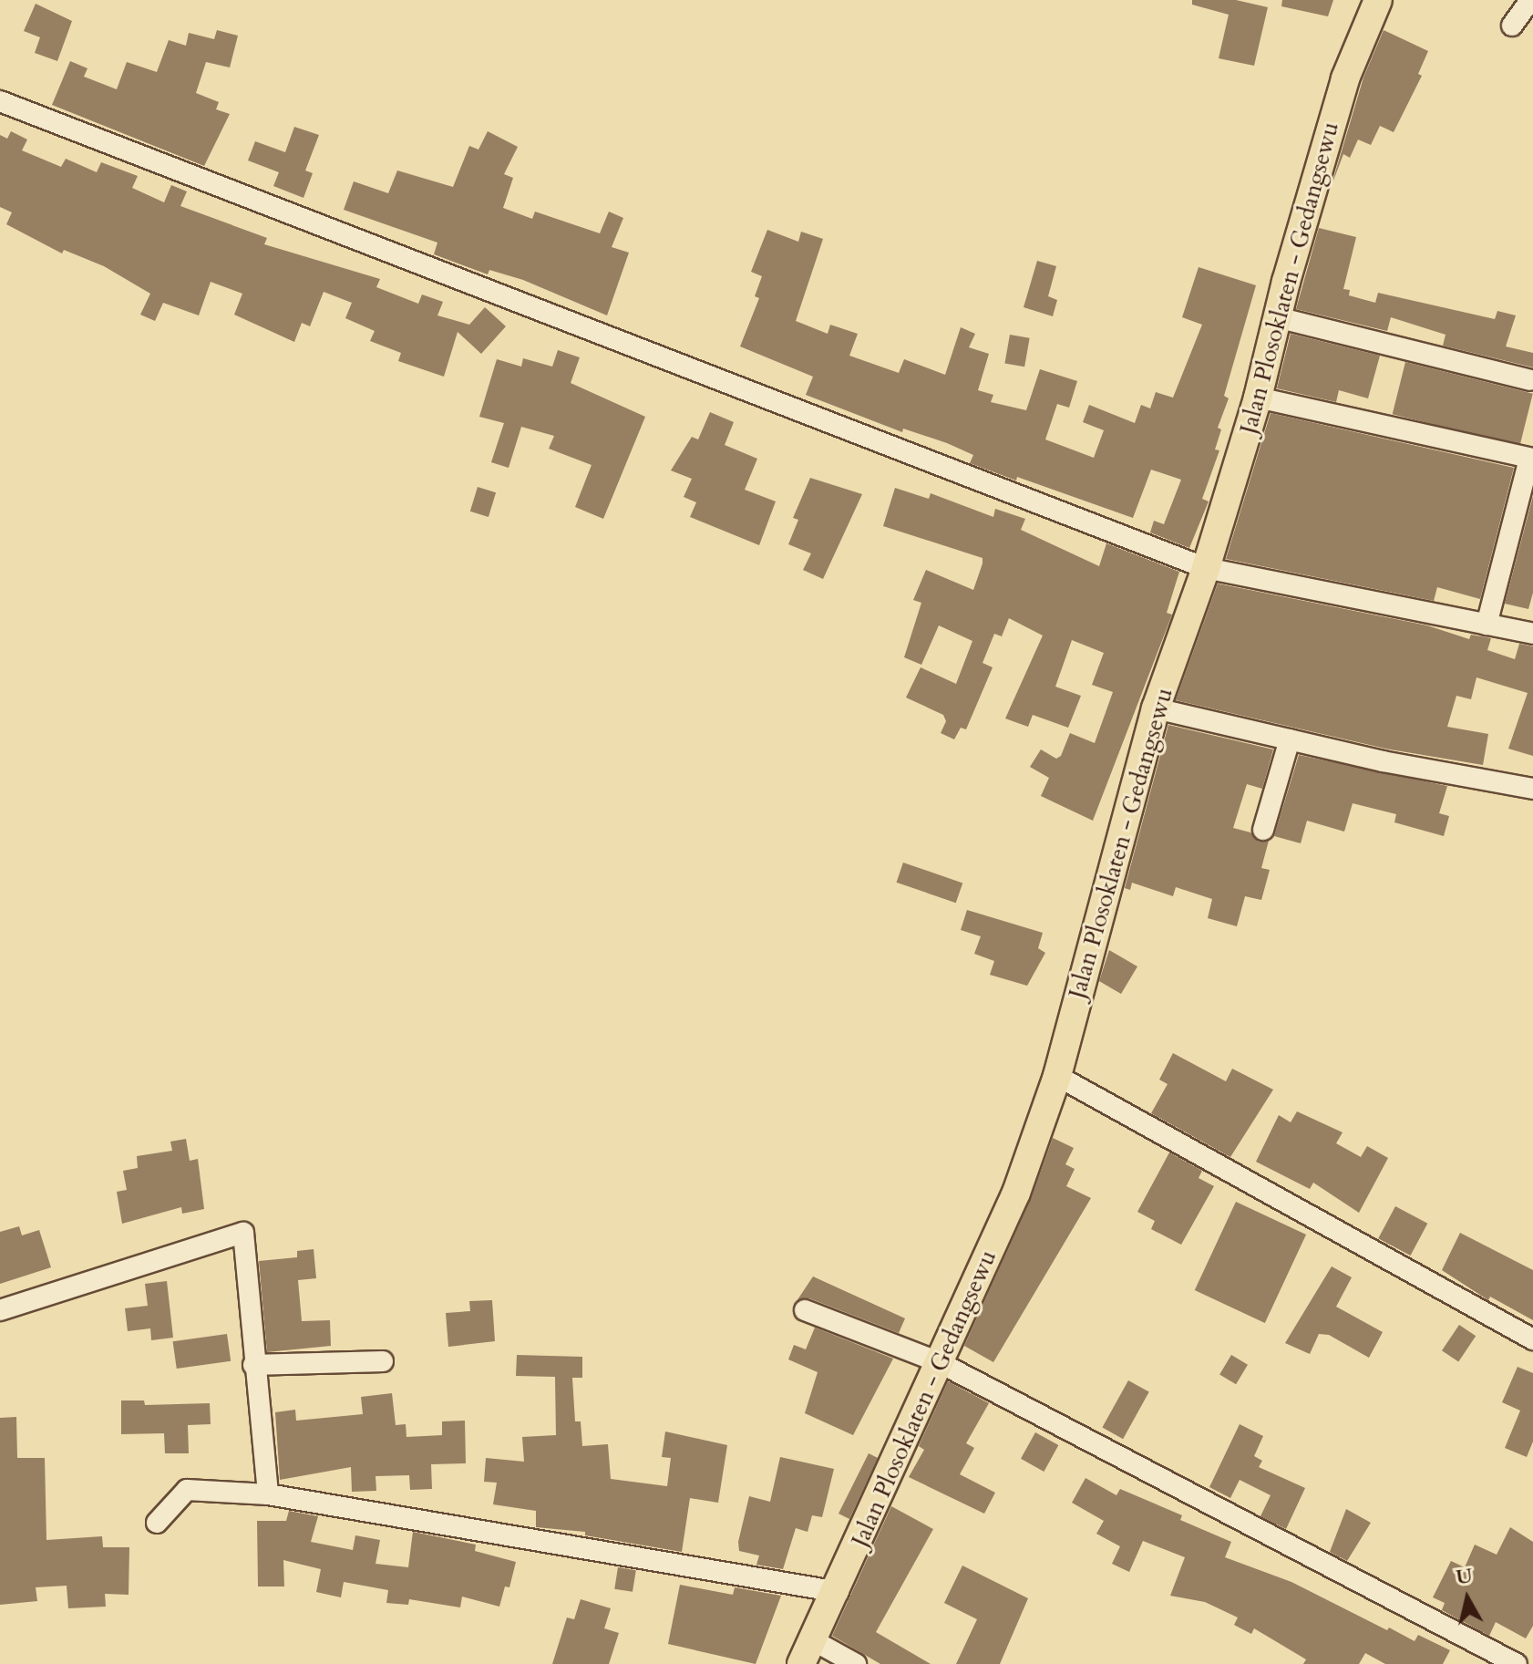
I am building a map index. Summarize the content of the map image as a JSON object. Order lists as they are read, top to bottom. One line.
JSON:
{"streets":{"main road":["Jalan Plosoklaten - Gedangsewu"]},"north":"top"}
